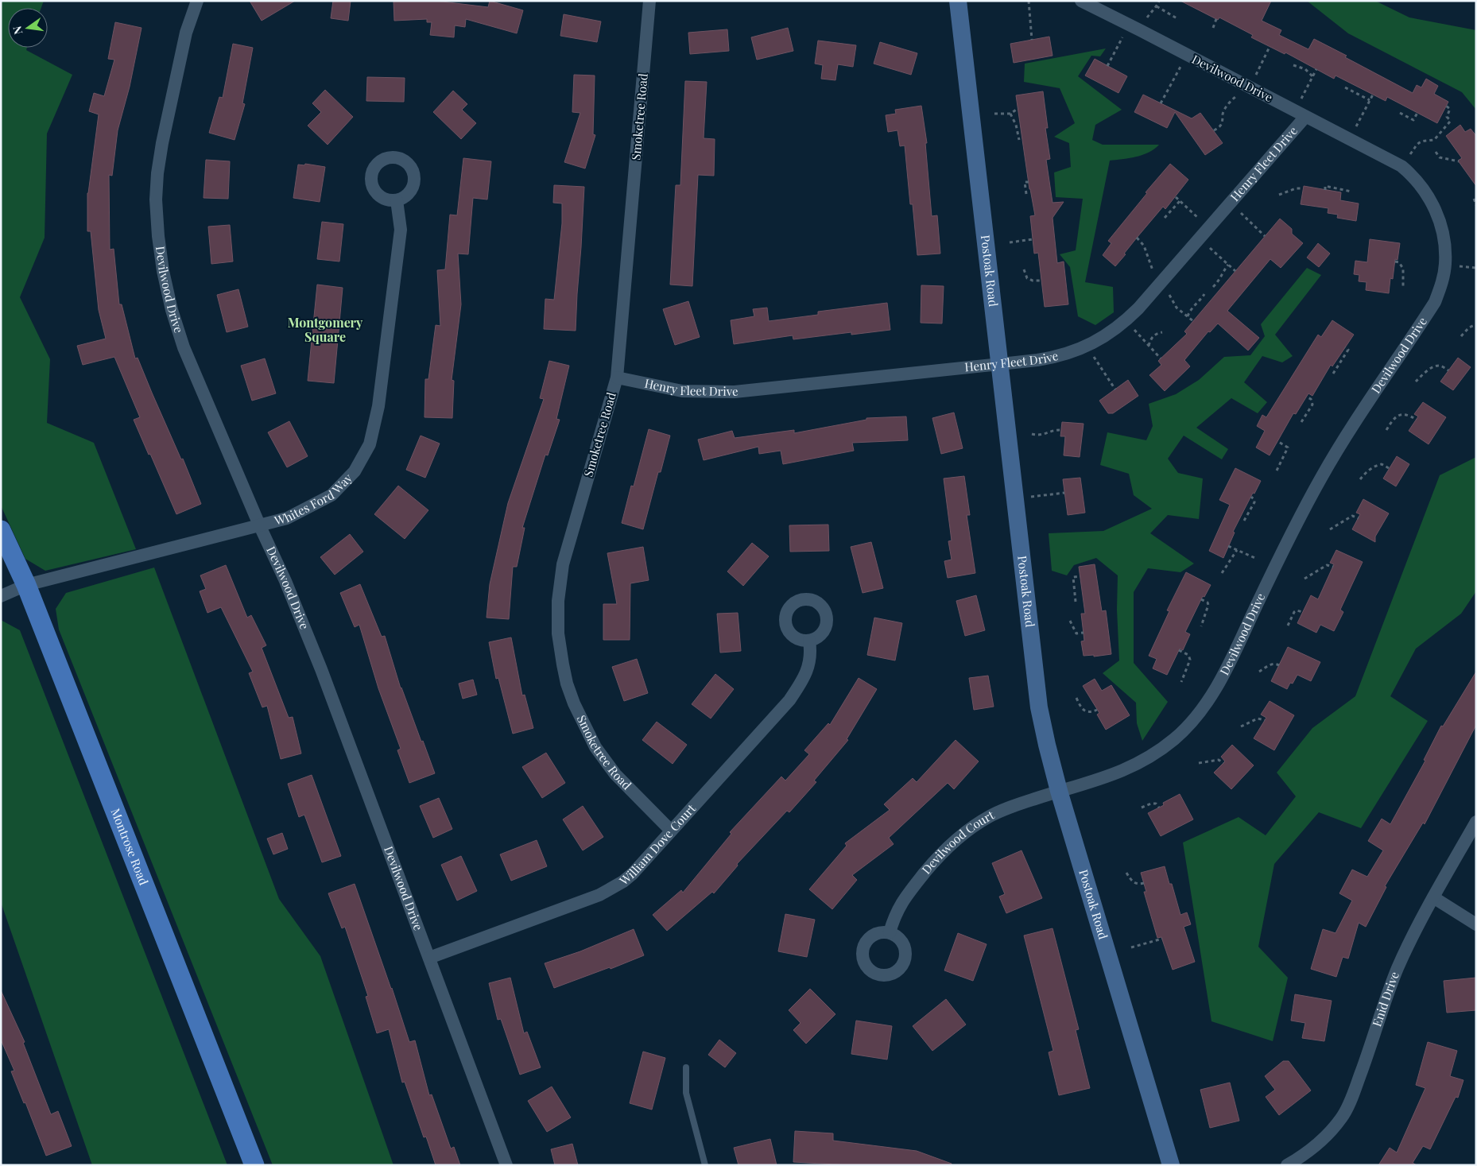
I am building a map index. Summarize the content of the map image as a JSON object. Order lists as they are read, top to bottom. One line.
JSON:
{"streets":{"main road":["Montrose Road"],"street":["Devilwood Drive","Smoketree Road","Henry Fleet Drive","Postoak Road","Whites Ford Way","William Dove Court","Devilwood Court","Enid Drive"]},"crossings":[["Devilwood Drive","Henry Fleet Drive"],["Devilwood Drive","Postoak Road"],["Devilwood Drive","Whites Ford Way"],["Devilwood Drive","William Dove Court"],["Devilwood Drive","Devilwood Court"],["Smoketree Road","Henry Fleet Drive"],["Smoketree Road","William Dove Court"],["Henry Fleet Drive","Postoak Road"],["Postoak Road","Devilwood Court"],["Whites Ford Way","Montrose Road"]],"districts":["Montgomery Square"],"north":"left"}
